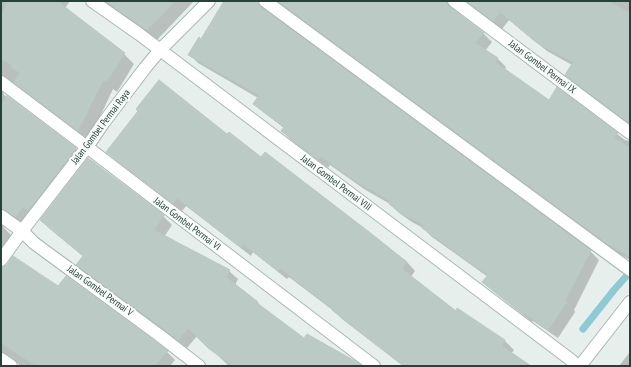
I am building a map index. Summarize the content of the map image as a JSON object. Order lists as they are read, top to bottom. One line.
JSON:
{"streets":{"street":["Jalan Gombel Permai IX","Jalan Gombel Permai Raya","Jalan Gombel Permai VIII","Jalan Gombel Permai VI","Jalan Gombel Permai V"]},"crossings":[["Jalan Gombel Permai Raya","Jalan Gombel Permai VIII"],["Jalan Gombel Permai Raya","Jalan Gombel Permai VI"],["Jalan Gombel Permai Raya","Jalan Gombel Permai V"]]}
